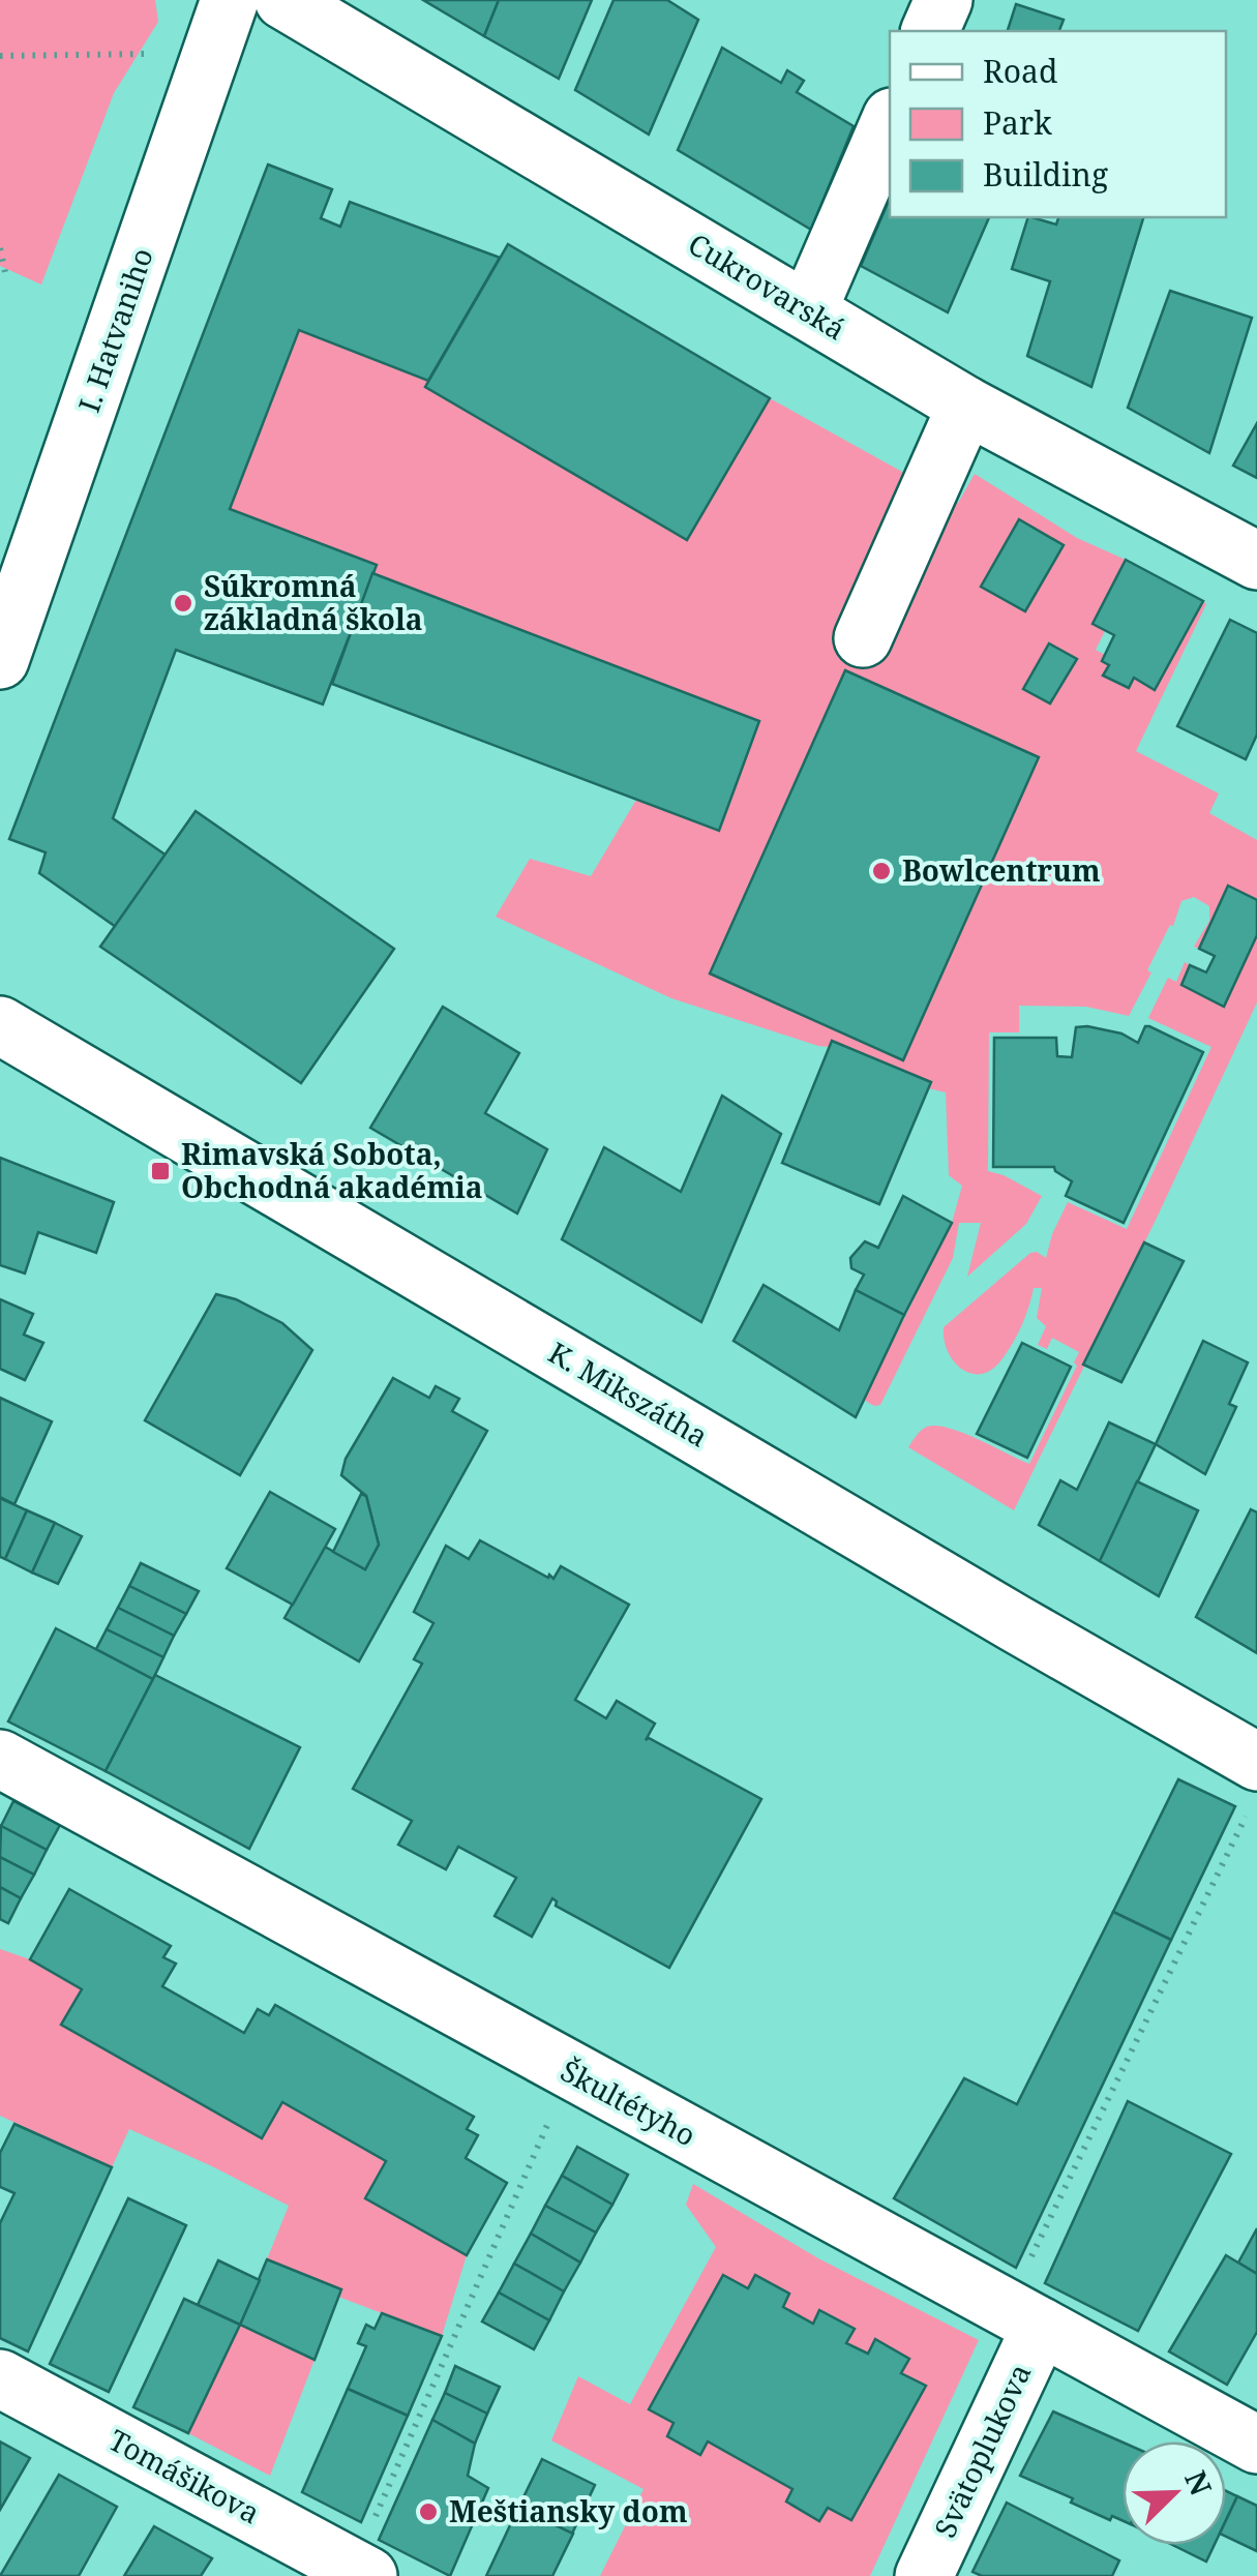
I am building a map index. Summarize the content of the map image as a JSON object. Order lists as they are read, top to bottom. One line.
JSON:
{"streets":{"street":["Cukrovarská","I. Hatvaniho","K. Mikszátha","Škultétyho","Svätoplukova","Tomášikova"]},"crossings":[["Škultétyho","Svätoplukova"]],"places":{"other":["Súkromná základná škola","Bowlcentrum","Meštiansky dom"],"transit":["Rimavská Sobota, Obchodná akadémia"]},"legend":["Road","Park","Building"],"north":"top right"}
